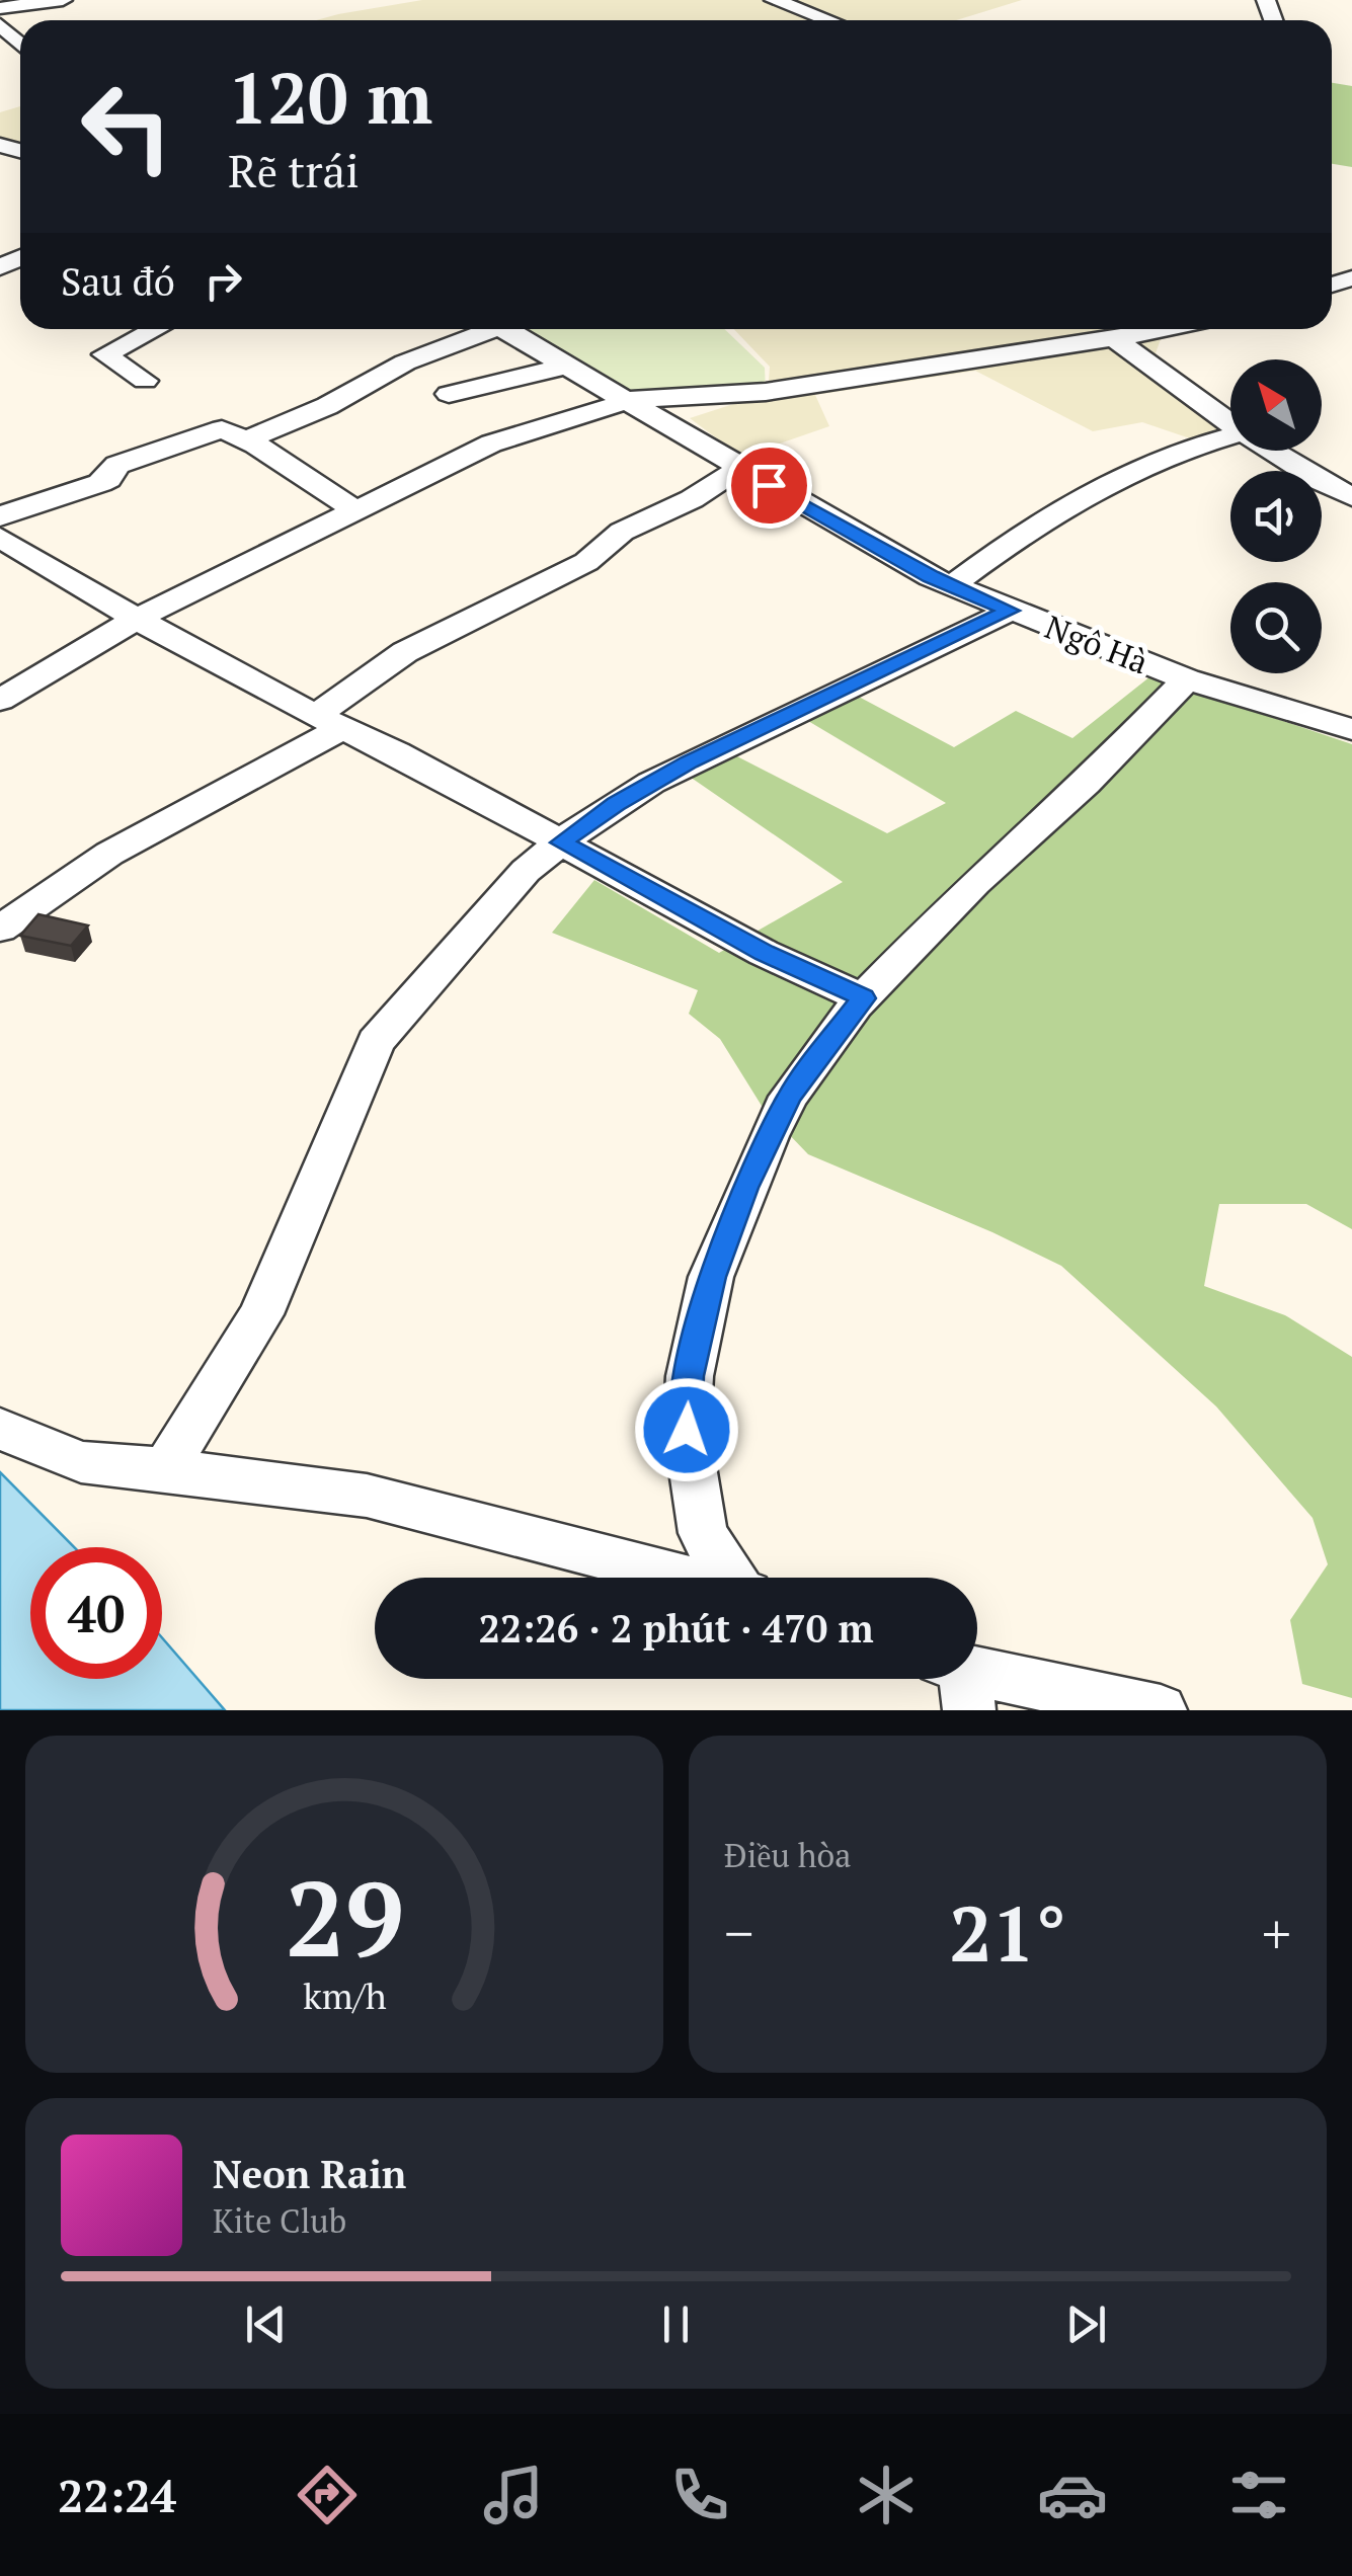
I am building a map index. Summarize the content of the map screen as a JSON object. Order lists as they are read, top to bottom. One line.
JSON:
{"streets":{"street":["Ngô Hà"]},"north":"top left","page":{"turn":["120 m","Rẽ trái"],"then":"Sau đó","limit":"40","trip":"22:26 · 2 phút · 470 m","tile":"Điều hòa","heat":["−","21°","+"],"song":["Neon Rain","Kite Club"],"tabs":"22:24","gauge":["29","km/h"]}}
